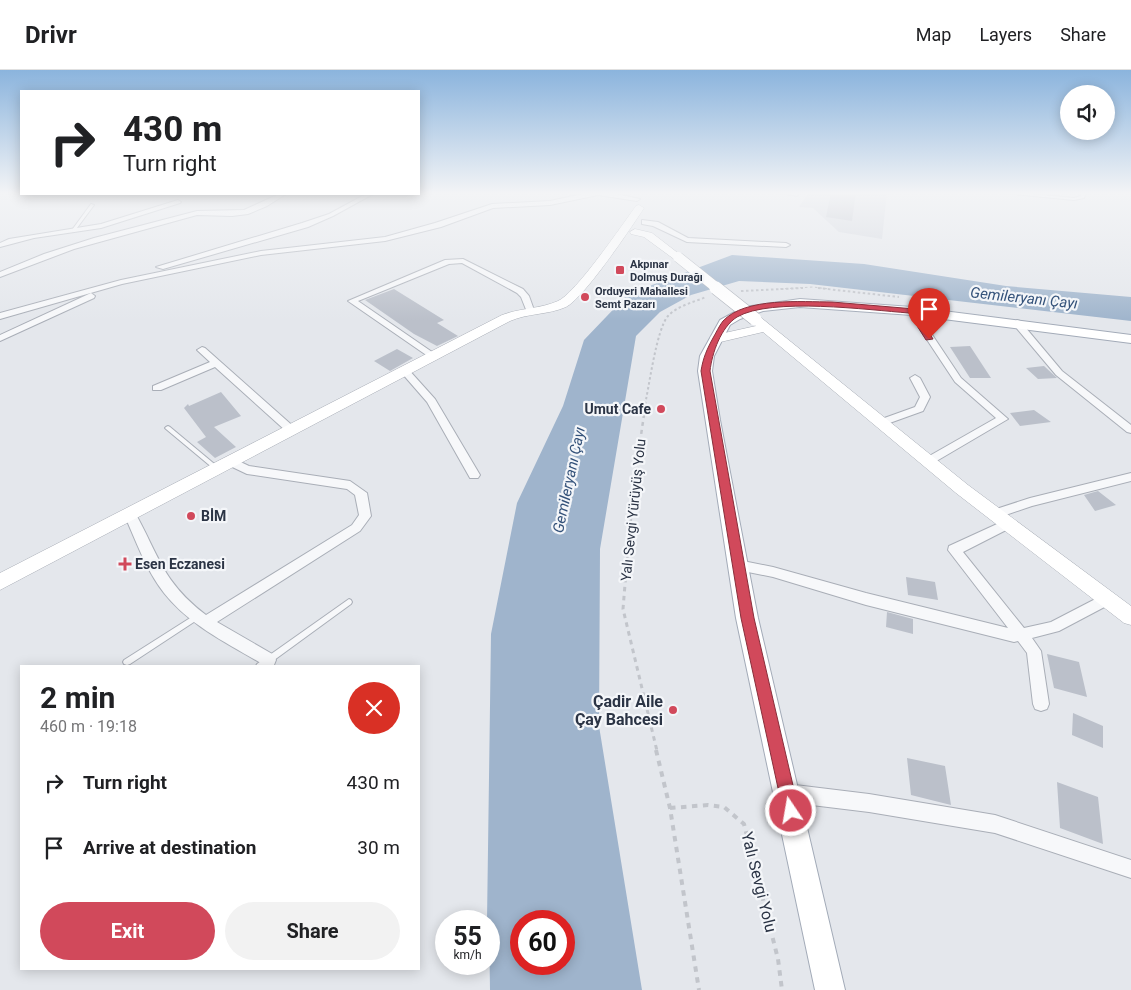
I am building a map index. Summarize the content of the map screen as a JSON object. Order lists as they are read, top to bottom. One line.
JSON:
{"streets":{"path":["Yalı Sevgi Yürüyüş Yolu","Yalı Sevgi Yolu"]},"crossings":[["Yalı Sevgi Yürüyüş Yolu","Yalı Sevgi Yolu"]],"water":["Gemileryanı Çayı"],"places":{"transit":["Akpınar Dolmuş Durağı"],"other":["Orduyeri Mahallesi Semt Pazarı","Umut Cafe","BİM","Çadir Aile Çay Bahcesi"],"health":["Esen Eczanesi"]},"page":{"header":"Drivr","nav":["Map","Layers","Share"],"turn":["430 m","Turn right"],"heading":["2 min","460 m · 19:18"],"list":[{"name":"Turn right","value":"430 m"},{"name":"Arrive at destination","value":"30 m"}],"buttons":["Exit","Share"],"speed":"55 km/h","limit":"60"}}
